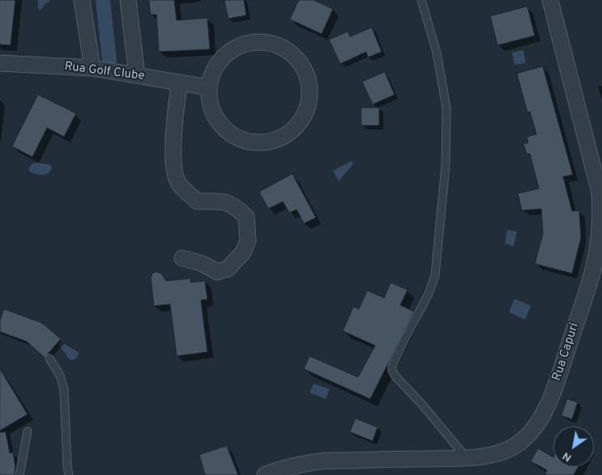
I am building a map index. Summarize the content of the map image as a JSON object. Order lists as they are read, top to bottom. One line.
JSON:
{"streets":{"street":["Rua Golf Clube","Rua Capuri"]},"north":"bottom left"}
